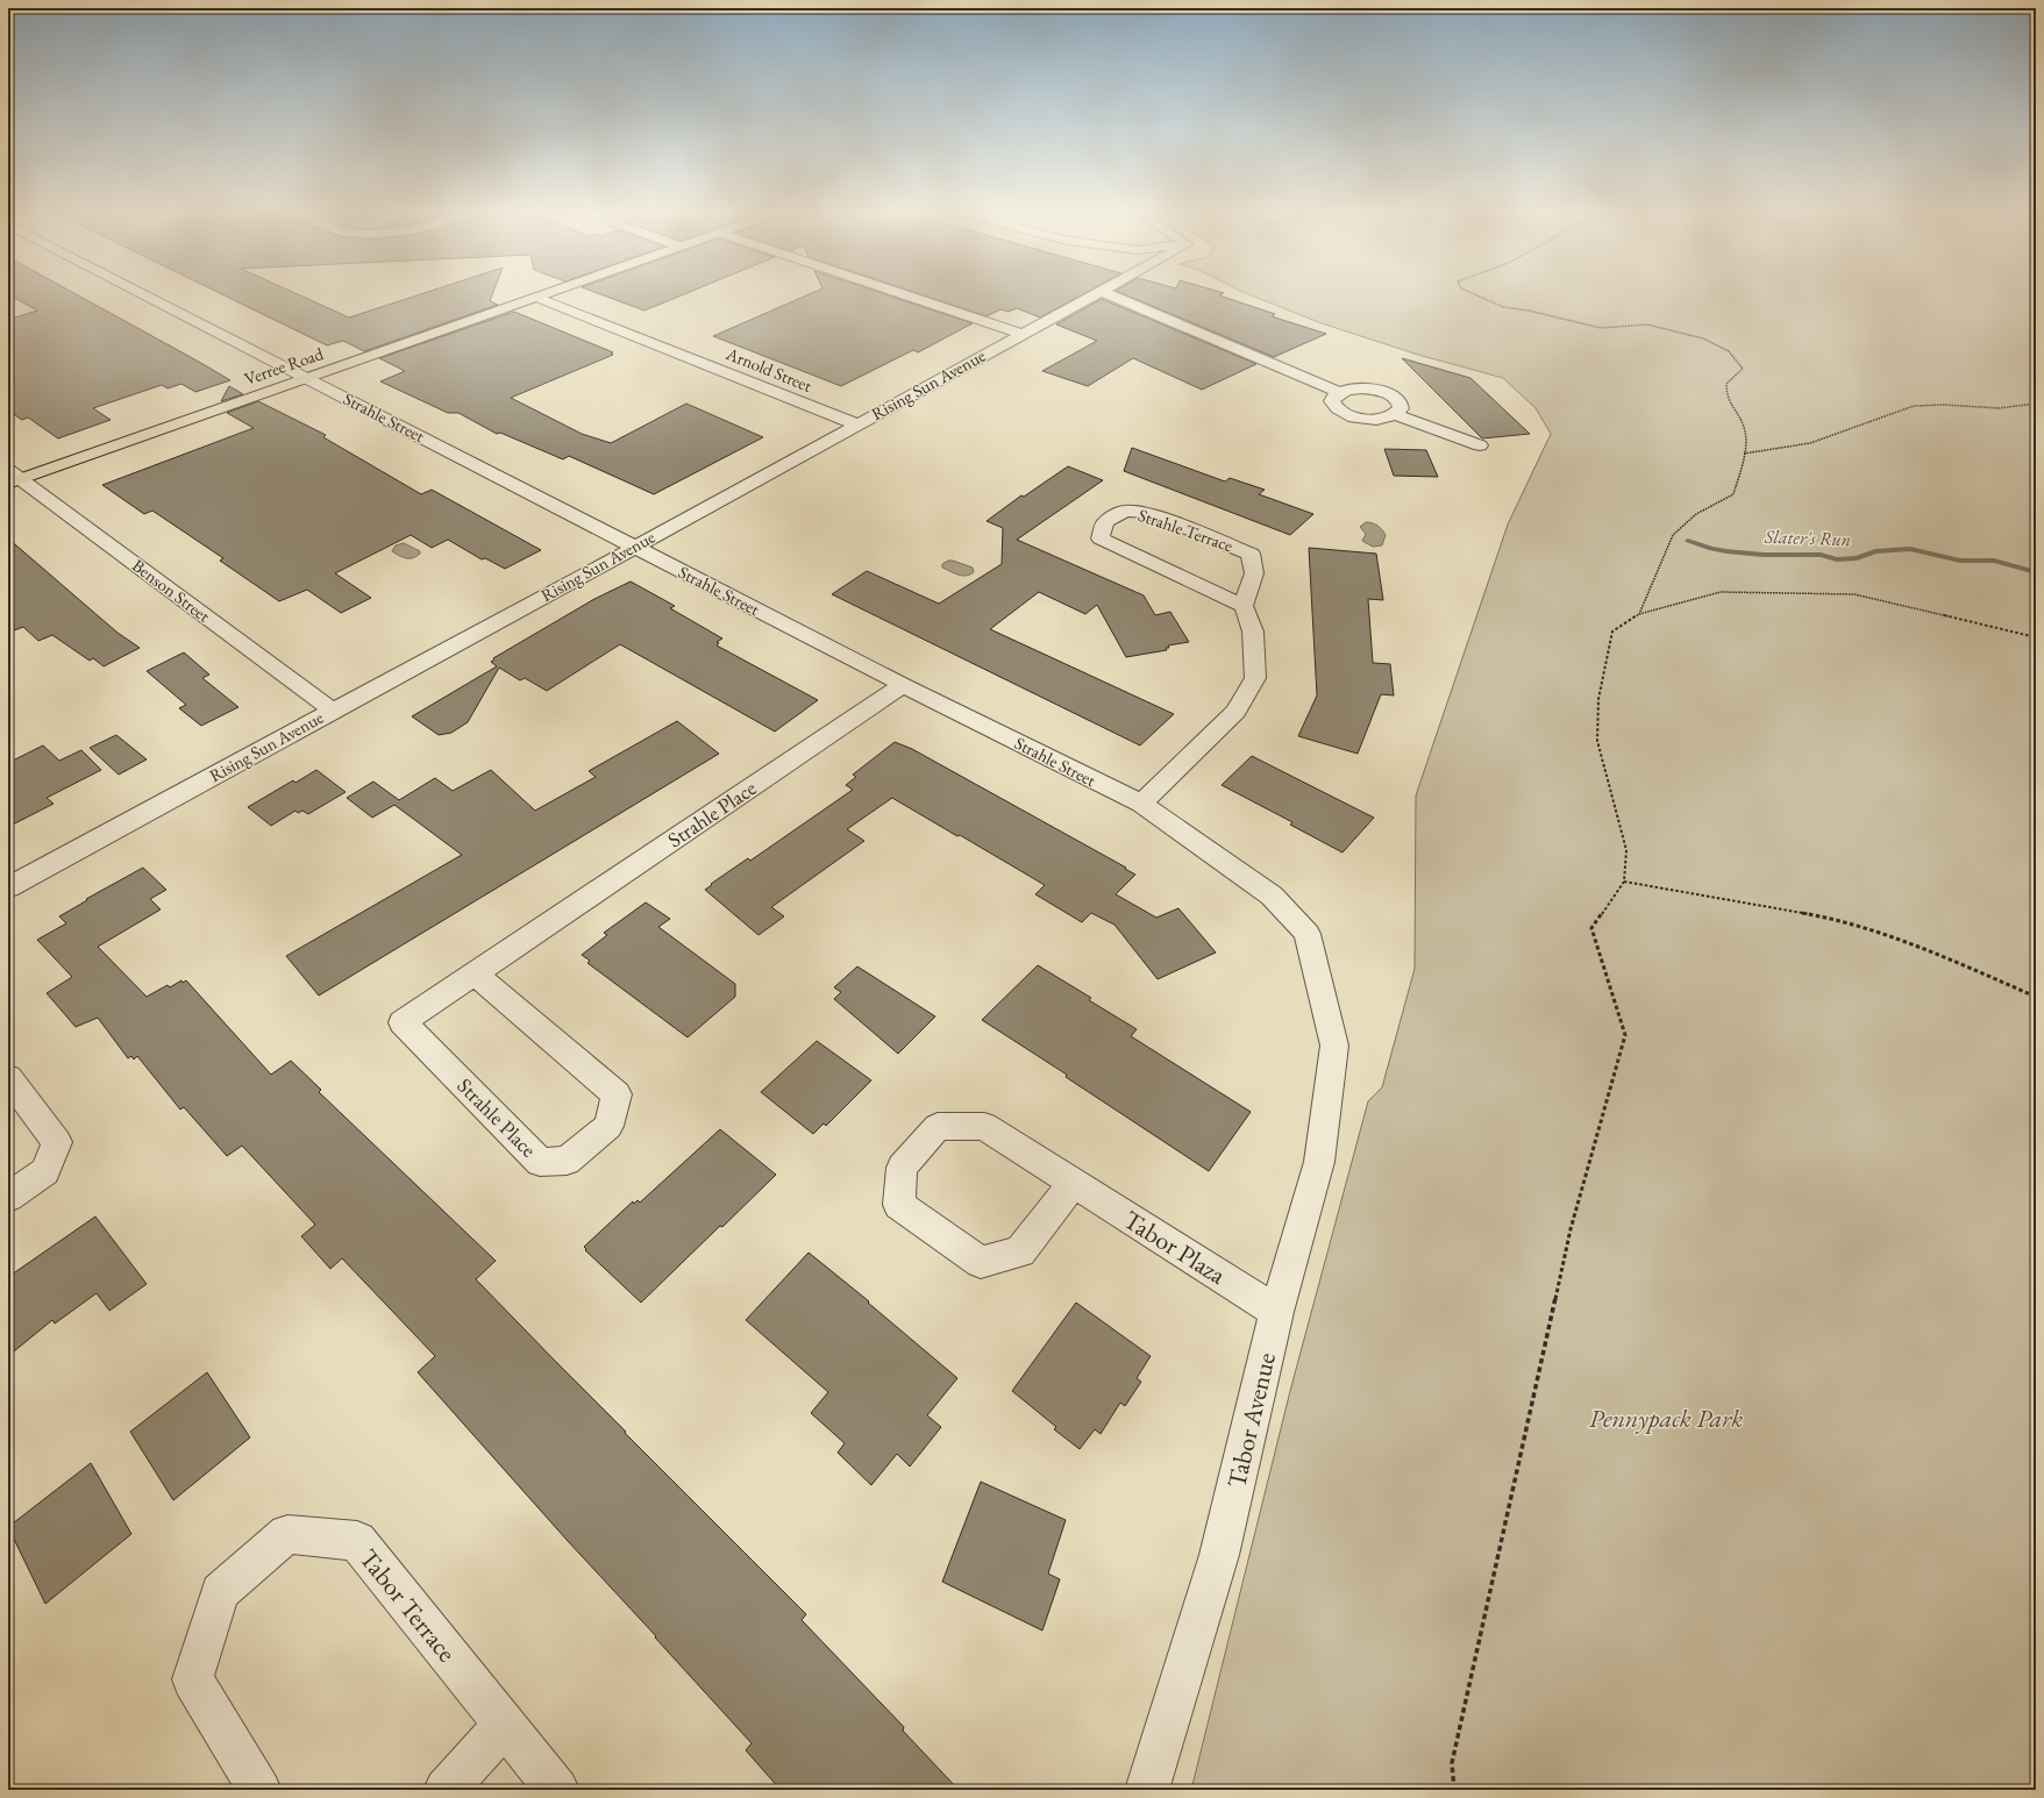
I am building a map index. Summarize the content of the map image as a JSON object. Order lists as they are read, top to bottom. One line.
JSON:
{"streets":{"main road":["Verree Road"],"street":["Arnold Street","Rising Sun Avenue","Strahle Street","Strahle Terrace","Benson Street","Strahle Place","Tabor Plaza","Tabor Avenue","Tabor Terrace"]},"crossings":[["Verree Road","Arnold Street"],["Verree Road","Strahle Street"],["Verree Road","Benson Street"],["Arnold Street","Rising Sun Avenue"],["Rising Sun Avenue","Strahle Street"],["Rising Sun Avenue","Benson Street"],["Strahle Street","Strahle Place"],["Strahle Street","Tabor Avenue"],["Tabor Plaza","Tabor Avenue"]],"water":["Slater's Run"],"parks":["Pennypack Park"]}
